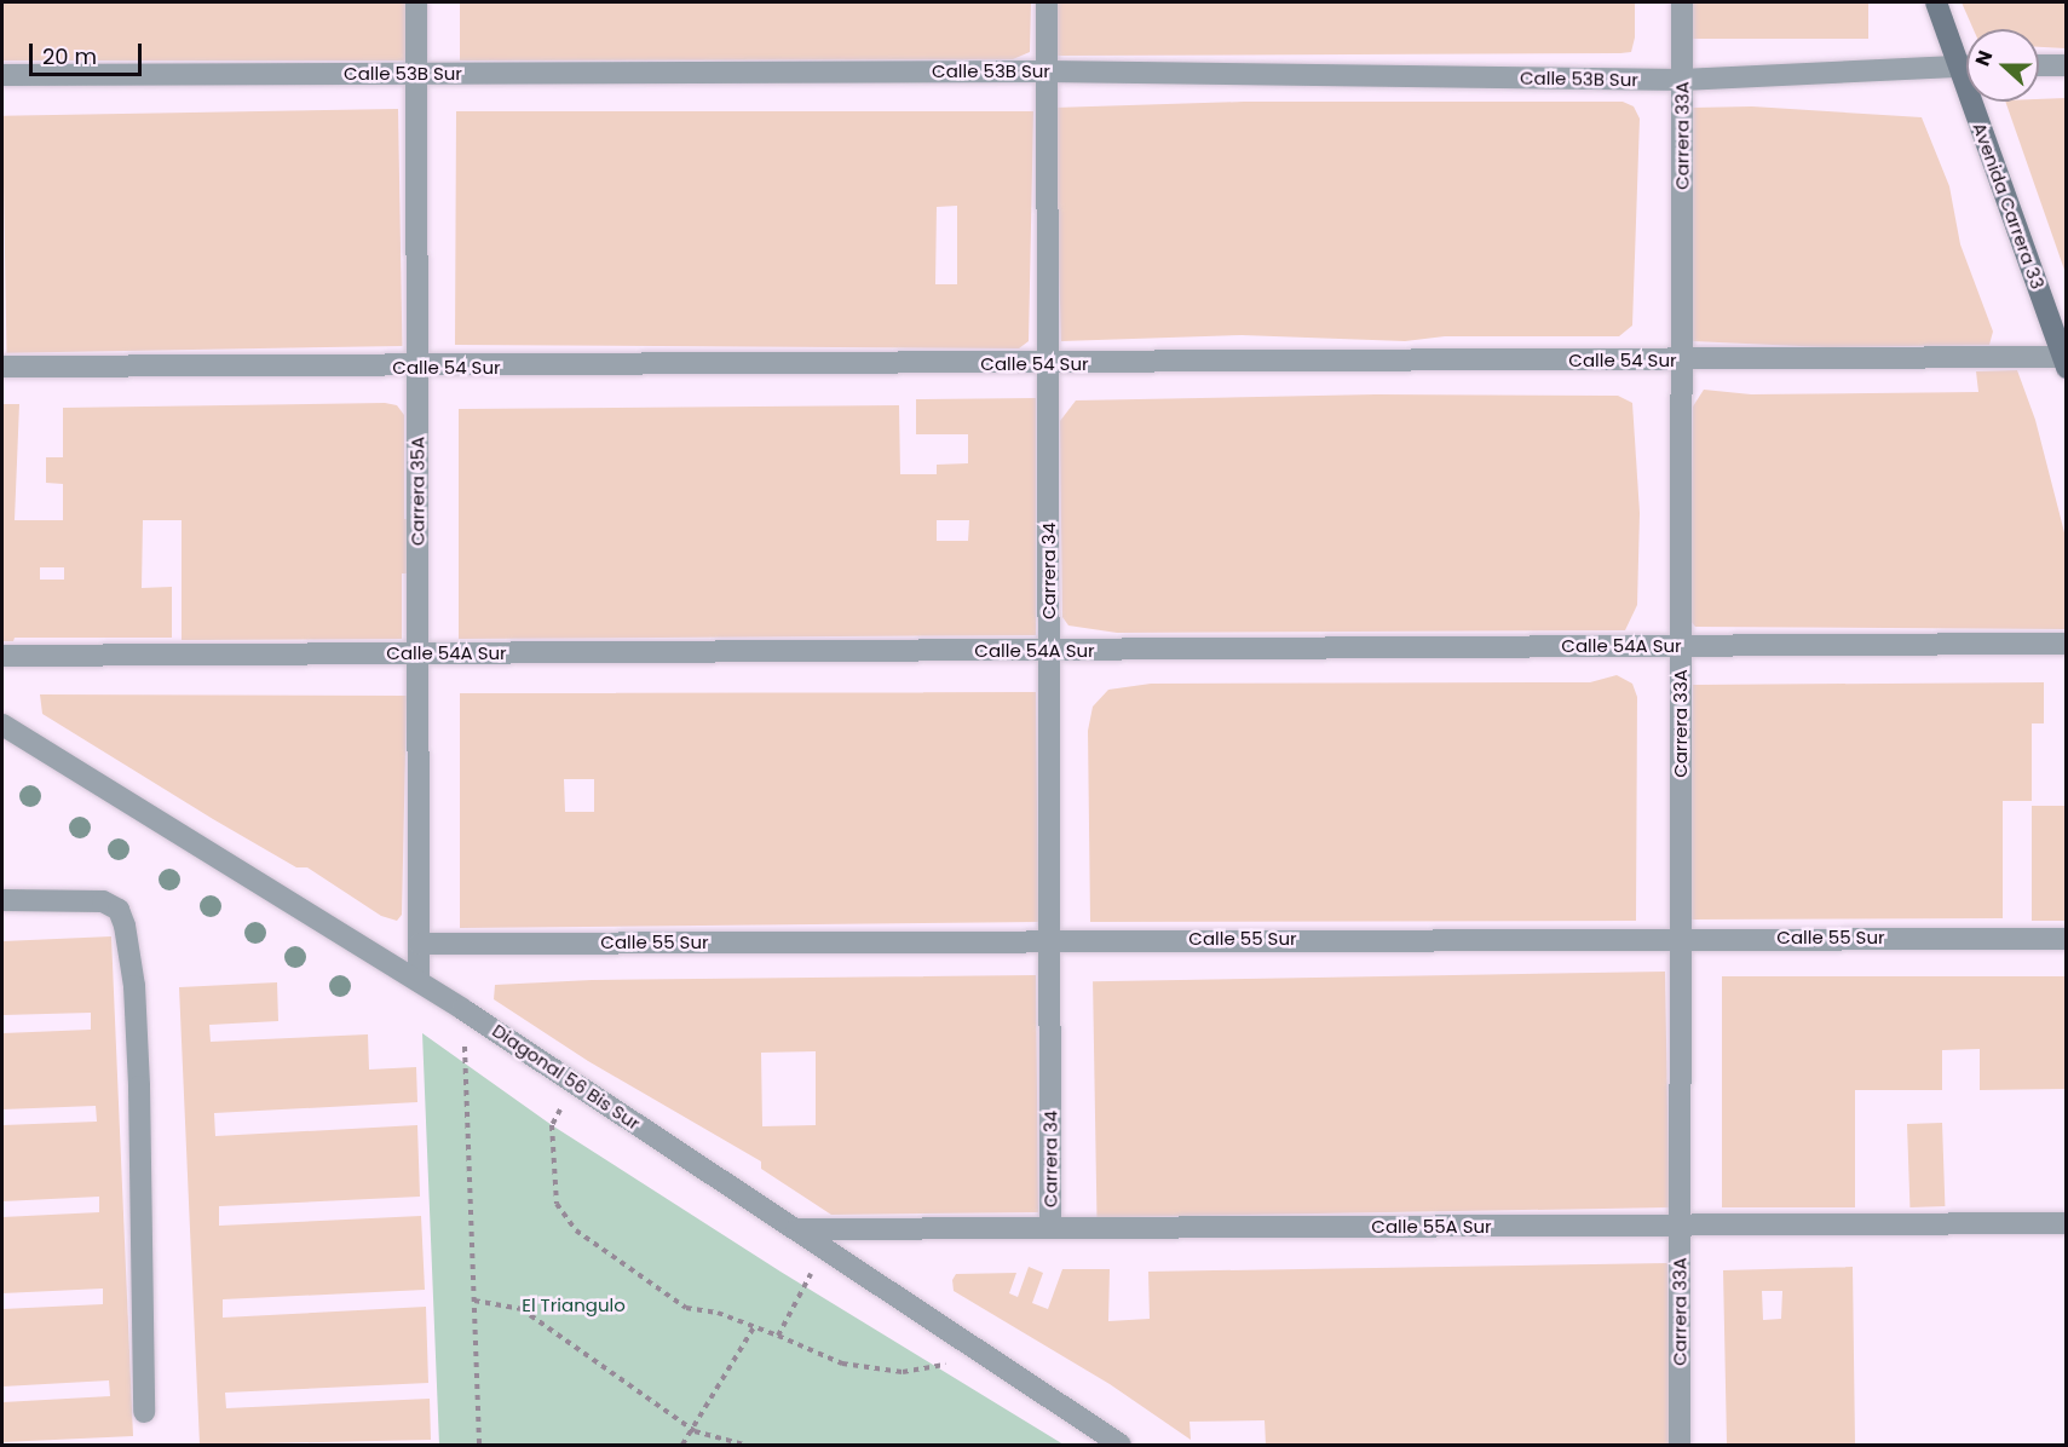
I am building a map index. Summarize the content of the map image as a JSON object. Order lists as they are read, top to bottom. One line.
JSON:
{"streets":{"main road":["Avenida Carrera 33"],"street":["Calle 53B Sur","Carrera 33A","Calle 54 Sur","Carrera 35A","Carrera 34","Calle 54A Sur","Calle 55 Sur","Diagonal 56 Bis Sur","Calle 55A Sur"]},"crossings":[["Calle 53B Sur","Carrera 33A"],["Calle 53B Sur","Carrera 35A"],["Calle 53B Sur","Carrera 34"],["Carrera 33A","Calle 54 Sur"],["Carrera 33A","Calle 54A Sur"],["Carrera 33A","Calle 55 Sur"],["Carrera 33A","Calle 55A Sur"],["Avenida Carrera 33","Calle 54 Sur"],["Calle 54 Sur","Carrera 35A"],["Calle 54 Sur","Carrera 34"],["Carrera 35A","Calle 54A Sur"],["Carrera 35A","Calle 55 Sur"],["Carrera 35A","Diagonal 56 Bis Sur"],["Carrera 34","Calle 54A Sur"],["Carrera 34","Calle 55 Sur"],["Carrera 34","Calle 55A Sur"],["Diagonal 56 Bis Sur","Calle 55A Sur"]],"parks":["El Triangulo"],"scale_bar":"20 m","north":"left"}
